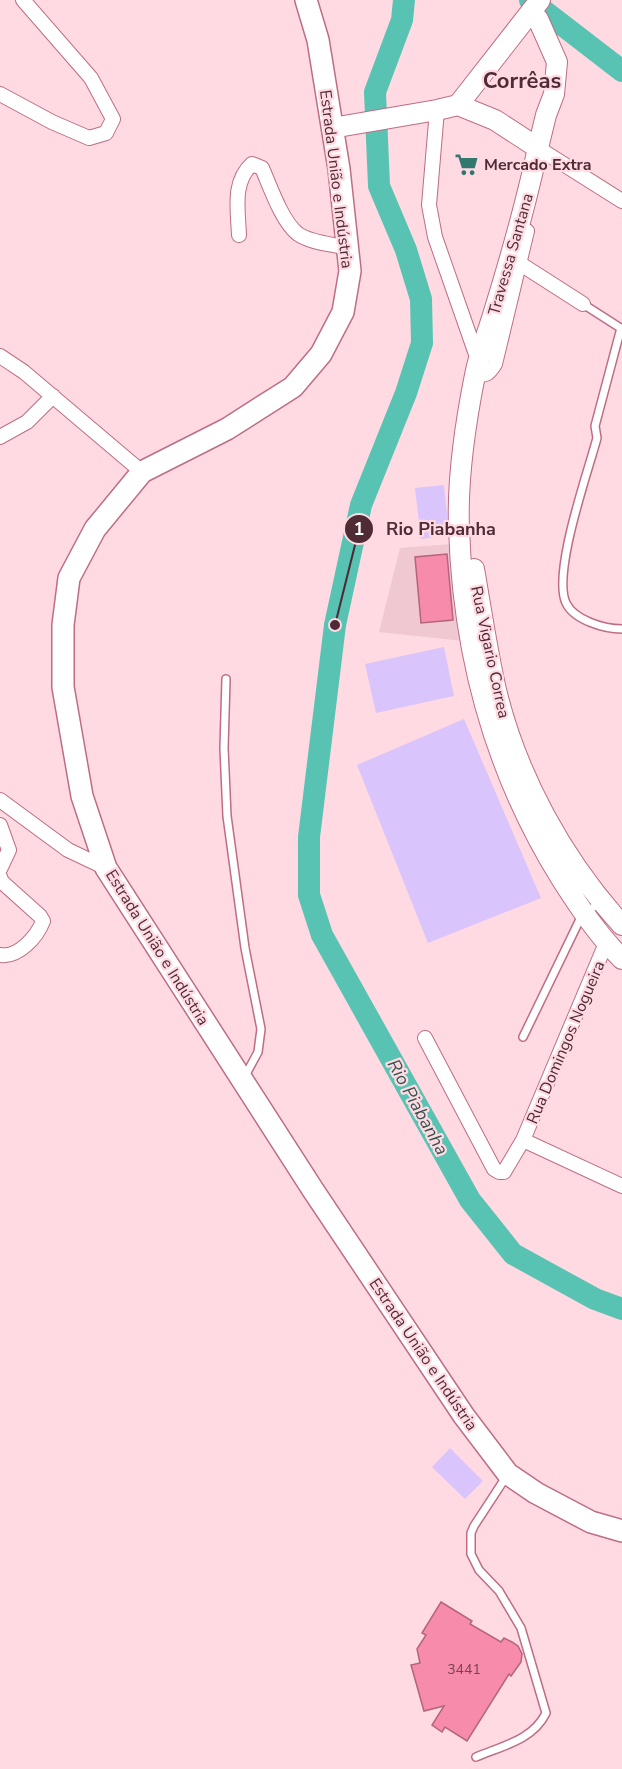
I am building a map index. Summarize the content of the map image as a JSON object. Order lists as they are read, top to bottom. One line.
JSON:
{"streets":{"main road":["Estrada União e Indústria"],"street":["Travessa Santana","Rua Vigario Correa","Rua Domingos Nogueira"]},"crossings":[["Travessa Santana","Rua Vigario Correa"],["Rua Vigario Correa","Rua Domingos Nogueira"]],"districts":["Corrêas"],"water":["Rio Piabanha"],"places":{"supermarket":["Mercado Extra"],"other":["Rio Piabanha"]},"house_numbers":["3441"]}
